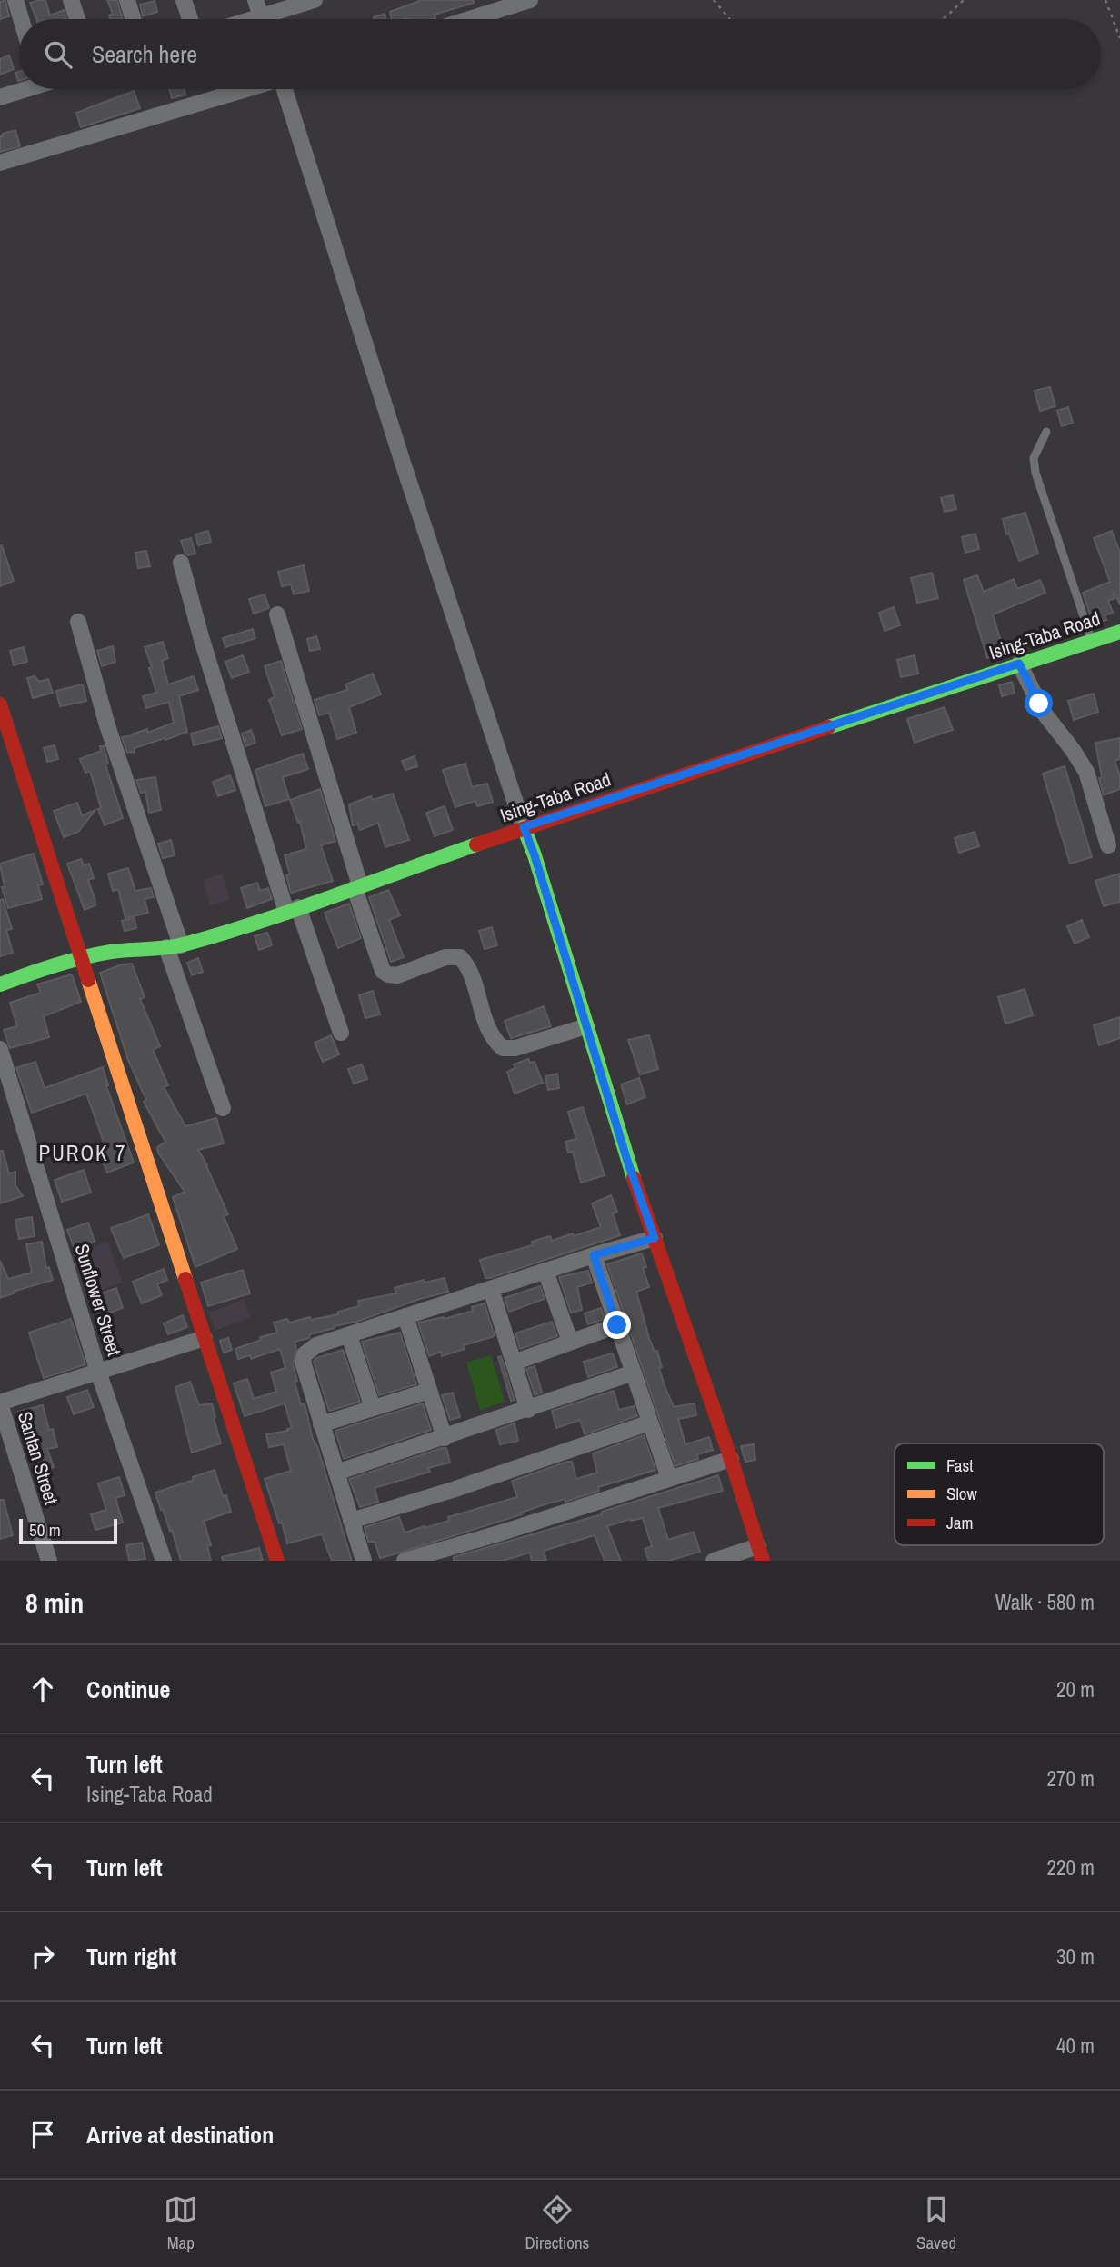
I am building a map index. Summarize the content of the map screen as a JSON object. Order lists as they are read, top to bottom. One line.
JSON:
{"streets":{"street":["Ising-Taba Road","Sunflower Street","Santan Street"]},"districts":["PUROK 7"],"legend":["Fast","Slow","Jam"],"scale_bar":"50 m","page":{"search":"Search here","scale":"50 m","heading":["8 min","Walk · 580 m"],"list":[["Continue","20 m"],["Turn left","Ising-Taba Road","270 m"],["Turn left","220 m"],["Turn right","30 m"],["Turn left","40 m"],"Arrive at destination"],"nav":["Map","Directions","Saved"]}}
